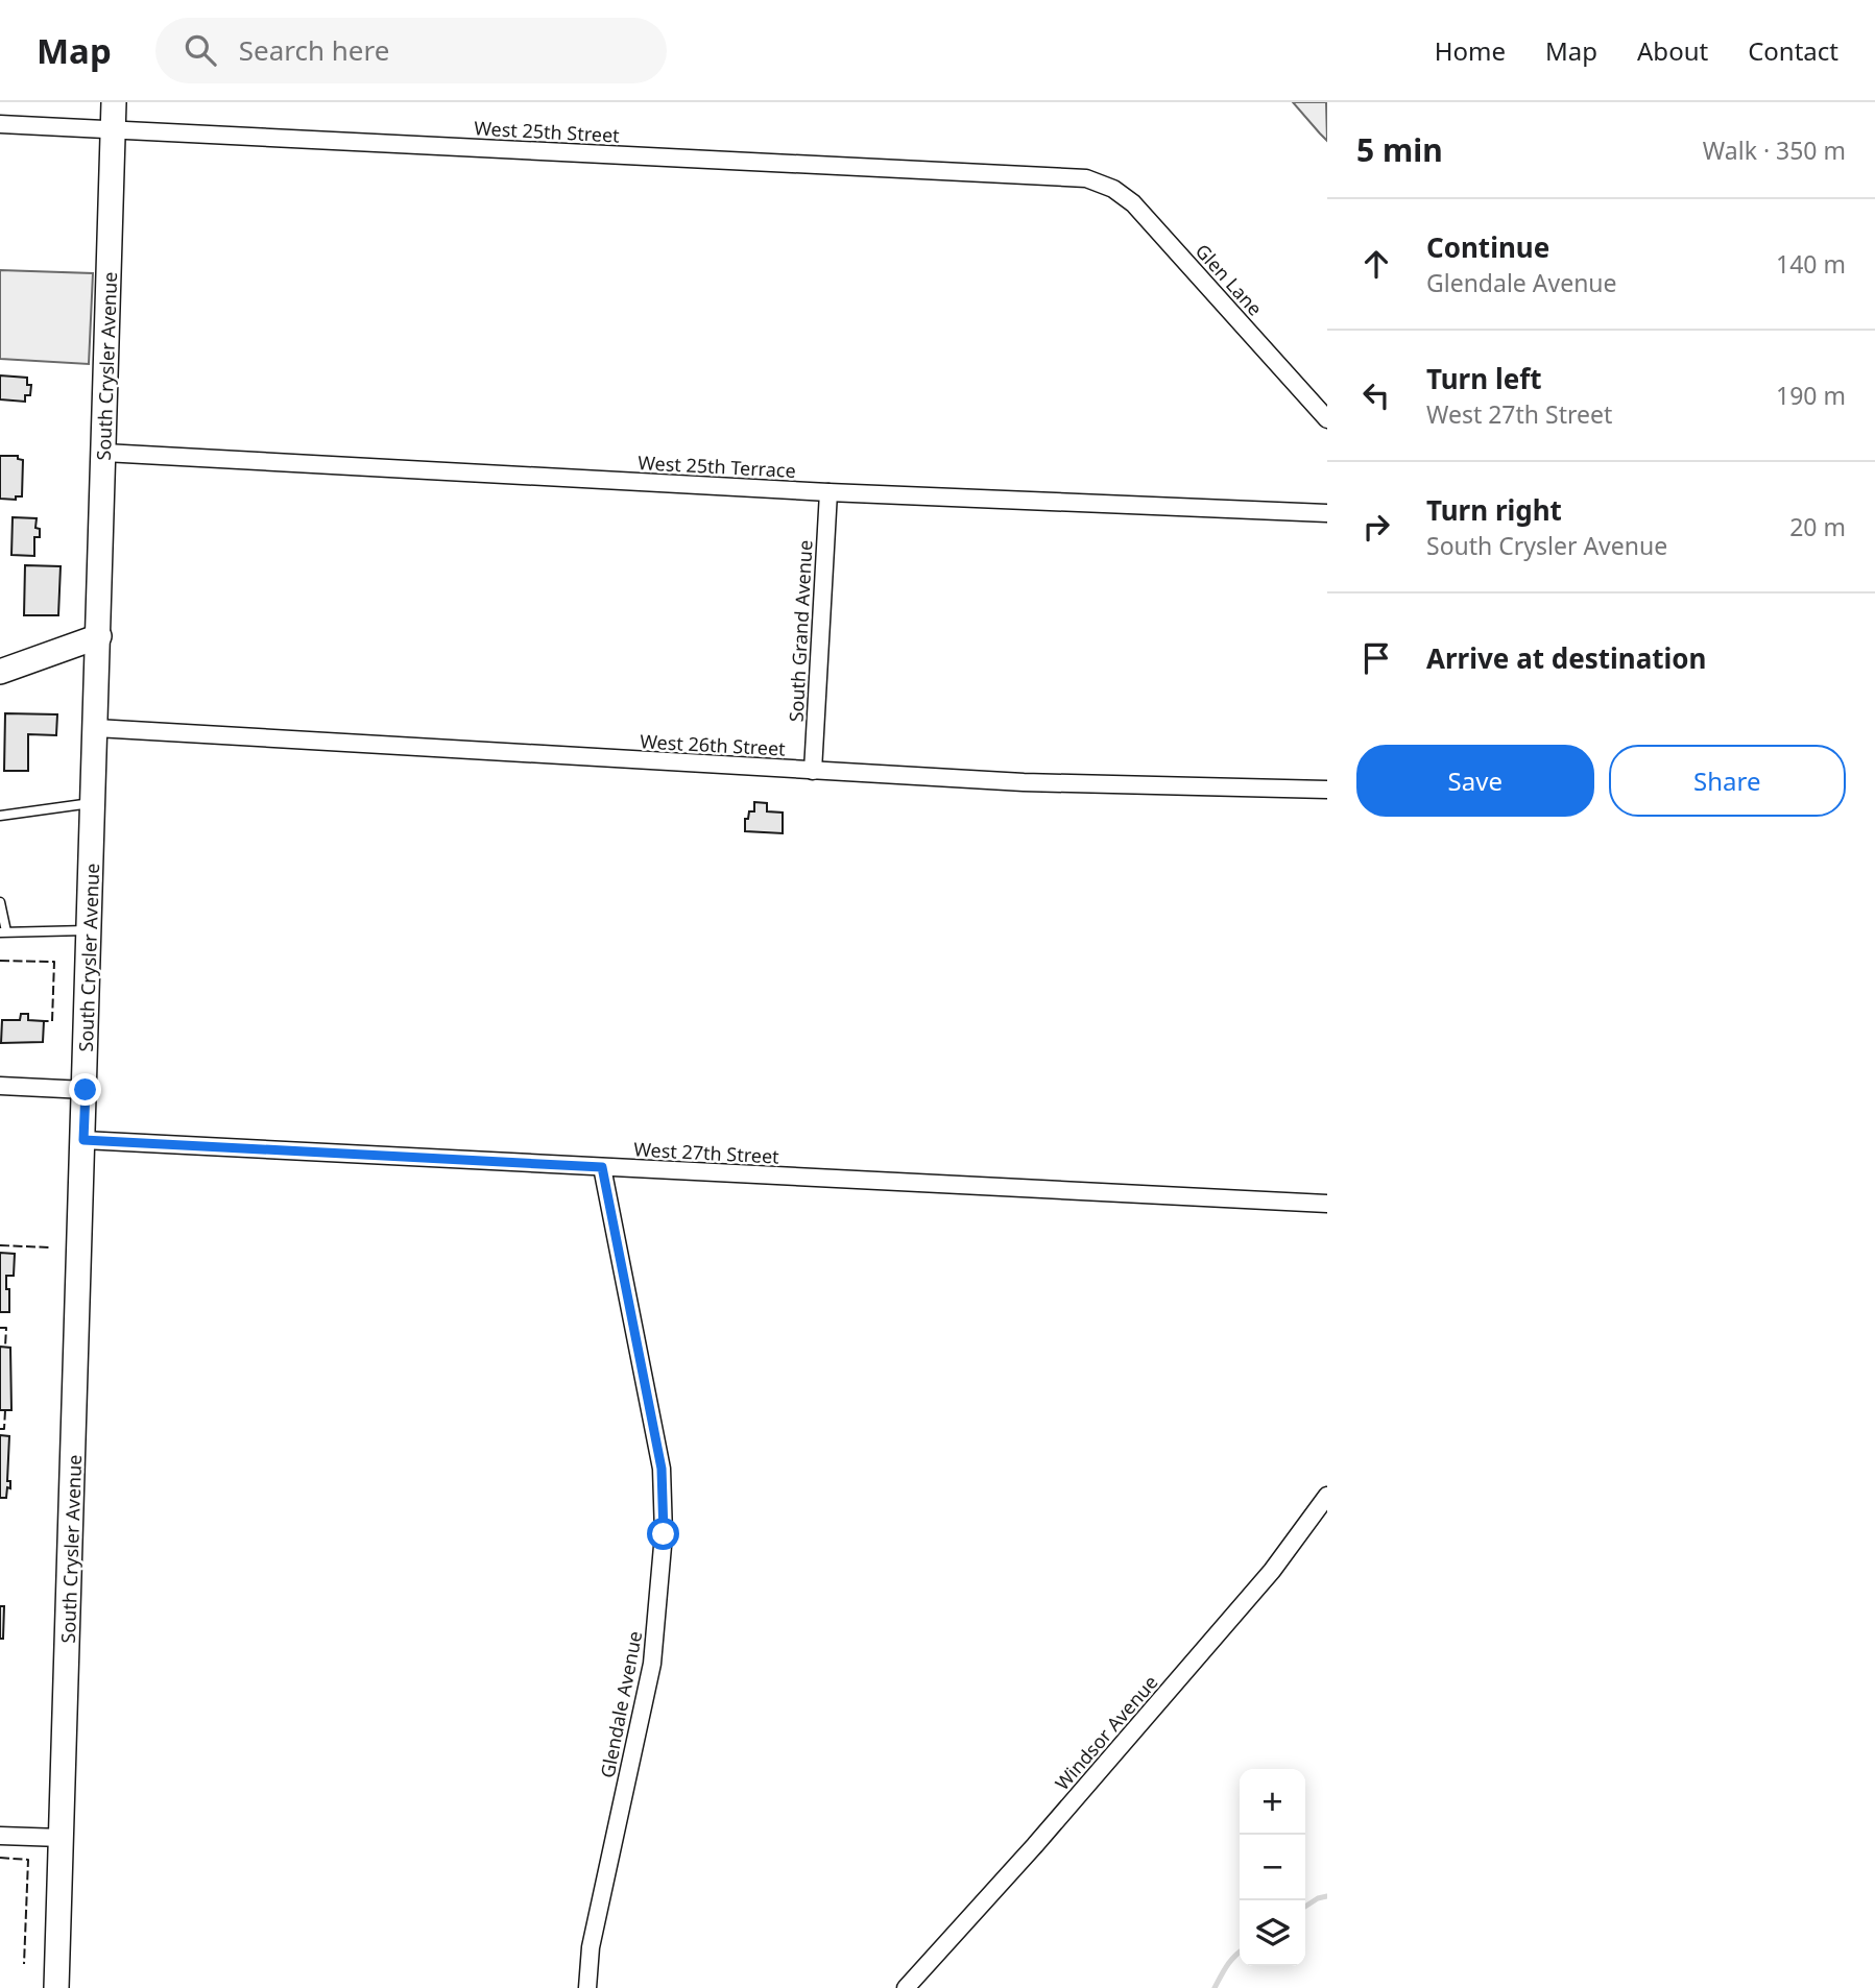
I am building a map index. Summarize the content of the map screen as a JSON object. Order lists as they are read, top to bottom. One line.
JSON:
{"streets":{"main road":["South Crysler Avenue"],"street":["West 25th Street","Glen Lane","West 25th Terrace","South Grand Avenue","West 26th Street","West 27th Street","Glendale Avenue","Windsor Avenue"]},"crossings":[["West 25th Street","Glen Lane"],["West 25th Street","South Crysler Avenue"],["South Crysler Avenue","West 25th Terrace"],["South Crysler Avenue","West 26th Street"],["South Crysler Avenue","West 27th Street"],["West 25th Terrace","South Grand Avenue"],["South Grand Avenue","West 26th Street"],["West 27th Street","Glendale Avenue"]],"page":{"header":"Map","search":"Search here","nav":["Home","Map","About","Contact"],"heading":["5 min","Walk · 350 m"],"list":[["Continue","Glendale Avenue","140 m"],["Turn left","West 27th Street","190 m"],["Turn right","South Crysler Avenue","20 m"],"Arrive at destination"],"buttons":["Save","Share"],"map_buttons":["+","−"]}}
